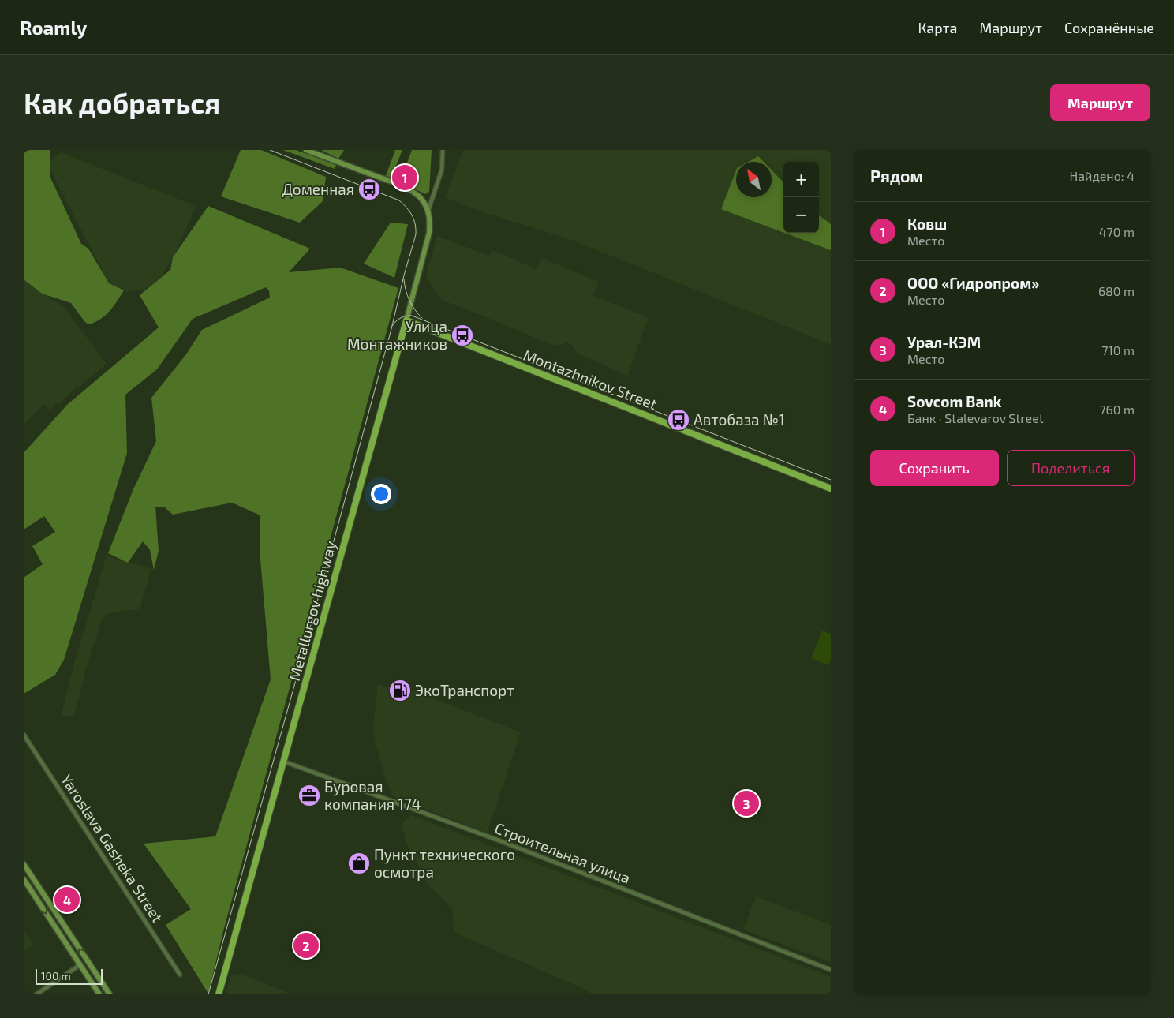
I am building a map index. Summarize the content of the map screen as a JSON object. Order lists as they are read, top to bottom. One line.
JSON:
{"streets":{"main road":["Montazhnikov Street","Metallurgov highway"],"street":["Yaroslava Gasheka Street","Строительная улица"]},"crossings":[["Montazhnikov Street","Metallurgov highway"],["Metallurgov highway","Строительная улица"]],"places":{"bus stop":["Доменная","Улица Монтажников","Автобаза №1"],"fuel station":["ЭкоТранспорт"],"office":["Буровая компания 174"],"shop":["Пункт технического осмотра"]},"scale_bar":"100 m","north":"top left","page":{"header":"Roamly","nav":["Карта","Маршрут","Сохранённые"],"buttons":["Маршрут",["Сохранить","Поделиться"]],"title":"Как добраться","heading":["Рядом","Найдено: 4"],"map_buttons":["+","−"],"pins":["1","3","4","2"],"list":[{"mark":"1","name":"Ковш","note":"Место","value":"470 m"},{"mark":"2","name":"ООО «Гидропром»","note":"Место","value":"680 m"},{"mark":"3","name":"Урал-КЭМ","note":"Место","value":"710 m"},{"mark":"4","name":"Sovcom Bank","note":"Банк · Stalevarov Street","value":"760 m"}],"scale":"100 m"}}
